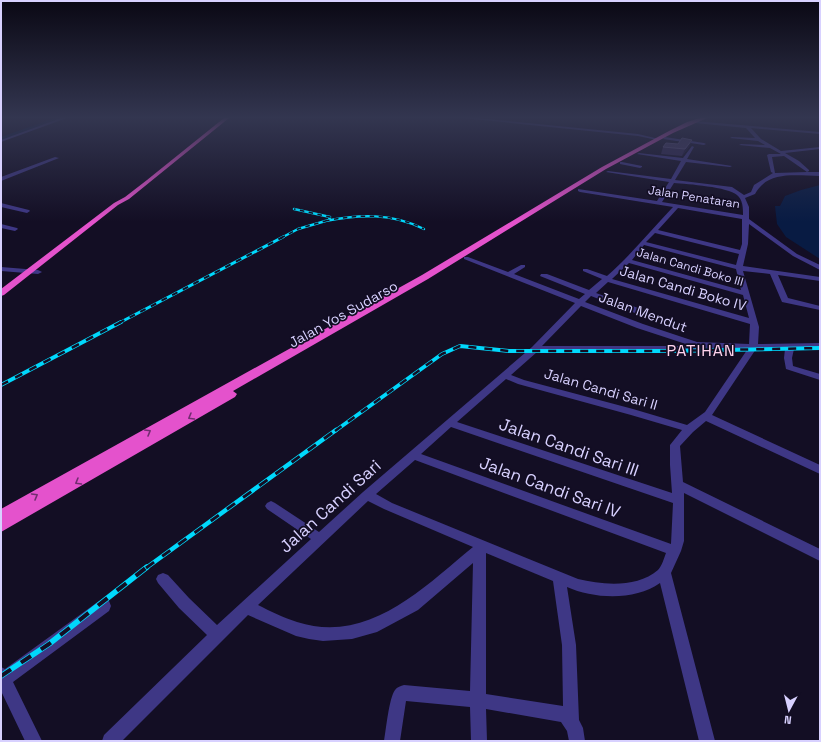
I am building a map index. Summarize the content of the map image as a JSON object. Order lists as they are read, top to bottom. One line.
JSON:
{"streets":{"highway":["Jalan Yos Sudarso"],"street":["Jalan Penataran","Jalan Candi Boko III","Jalan Candi Boko IV","Jalan Mendut","Jalan Candi Sari II","Jalan Candi Sari III","Jalan Candi Sari IV","Jalan Candi Sari"]},"crossings":[["Jalan Penataran","Jalan Yos Sudarso"],["Jalan Penataran","Jalan Candi Sari"],["Jalan Candi Boko III","Jalan Candi Sari"],["Jalan Candi Boko IV","Jalan Candi Sari"],["Jalan Mendut","Jalan Yos Sudarso"],["Jalan Mendut","Jalan Candi Sari"],["Jalan Candi Sari II","Jalan Candi Sari"],["Jalan Candi Sari III","Jalan Candi Sari"],["Jalan Candi Sari IV","Jalan Candi Sari"]],"districts":["PATIHAN"],"north":"bottom"}
